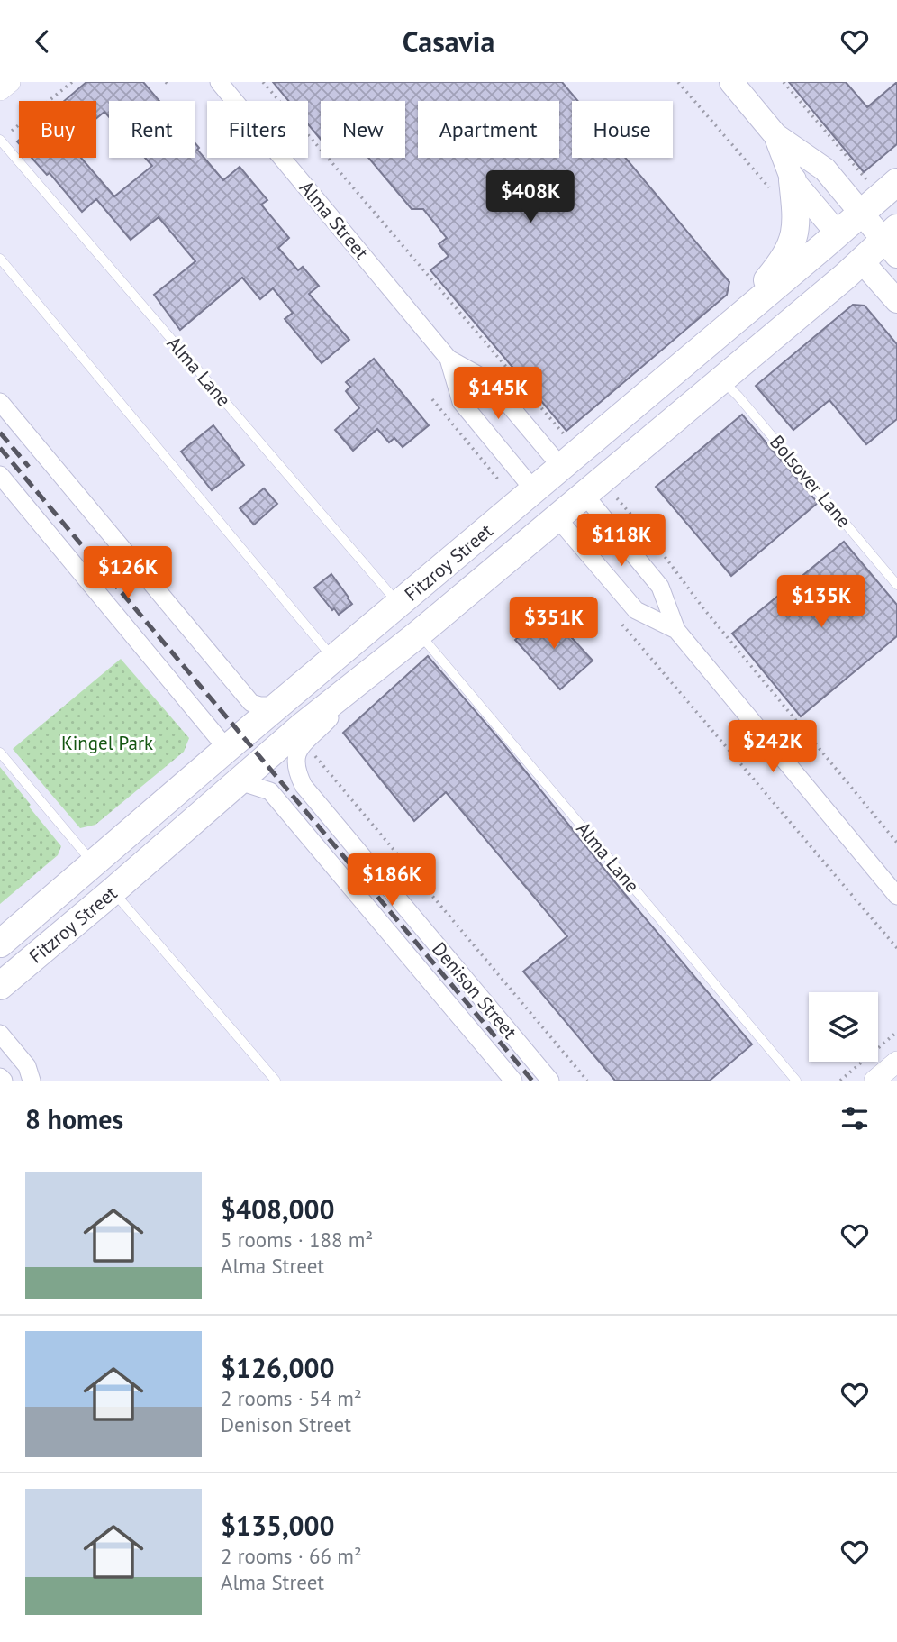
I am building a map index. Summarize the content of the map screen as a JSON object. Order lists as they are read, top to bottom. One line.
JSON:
{"streets":{"main road":["Alma Street","Fitzroy Street"],"street":["Denison Street"],"lane":["Alma Lane","Bolsover Lane"]},"crossings":[["Alma Street","Fitzroy Street"],["Alma Lane","Fitzroy Street"],["Bolsover Lane","Fitzroy Street"],["Fitzroy Street","Denison Street"]],"parks":["Kingel Park"],"page":{"header":"Casavia","chip":["Buy","Rent","Filters","New","Apartment","House"],"price":["$408K","$145K","$118K","$126K","$135K","$351K","$242K","$186K"],"heading":"8 homes","list":[{"name":"$408,000","note":"5 rooms · 188 m² · Alma Street"},{"name":"$126,000","note":"2 rooms · 54 m² · Denison Street"},{"name":"$135,000","note":"2 rooms · 66 m² · Alma Street"}]}}
